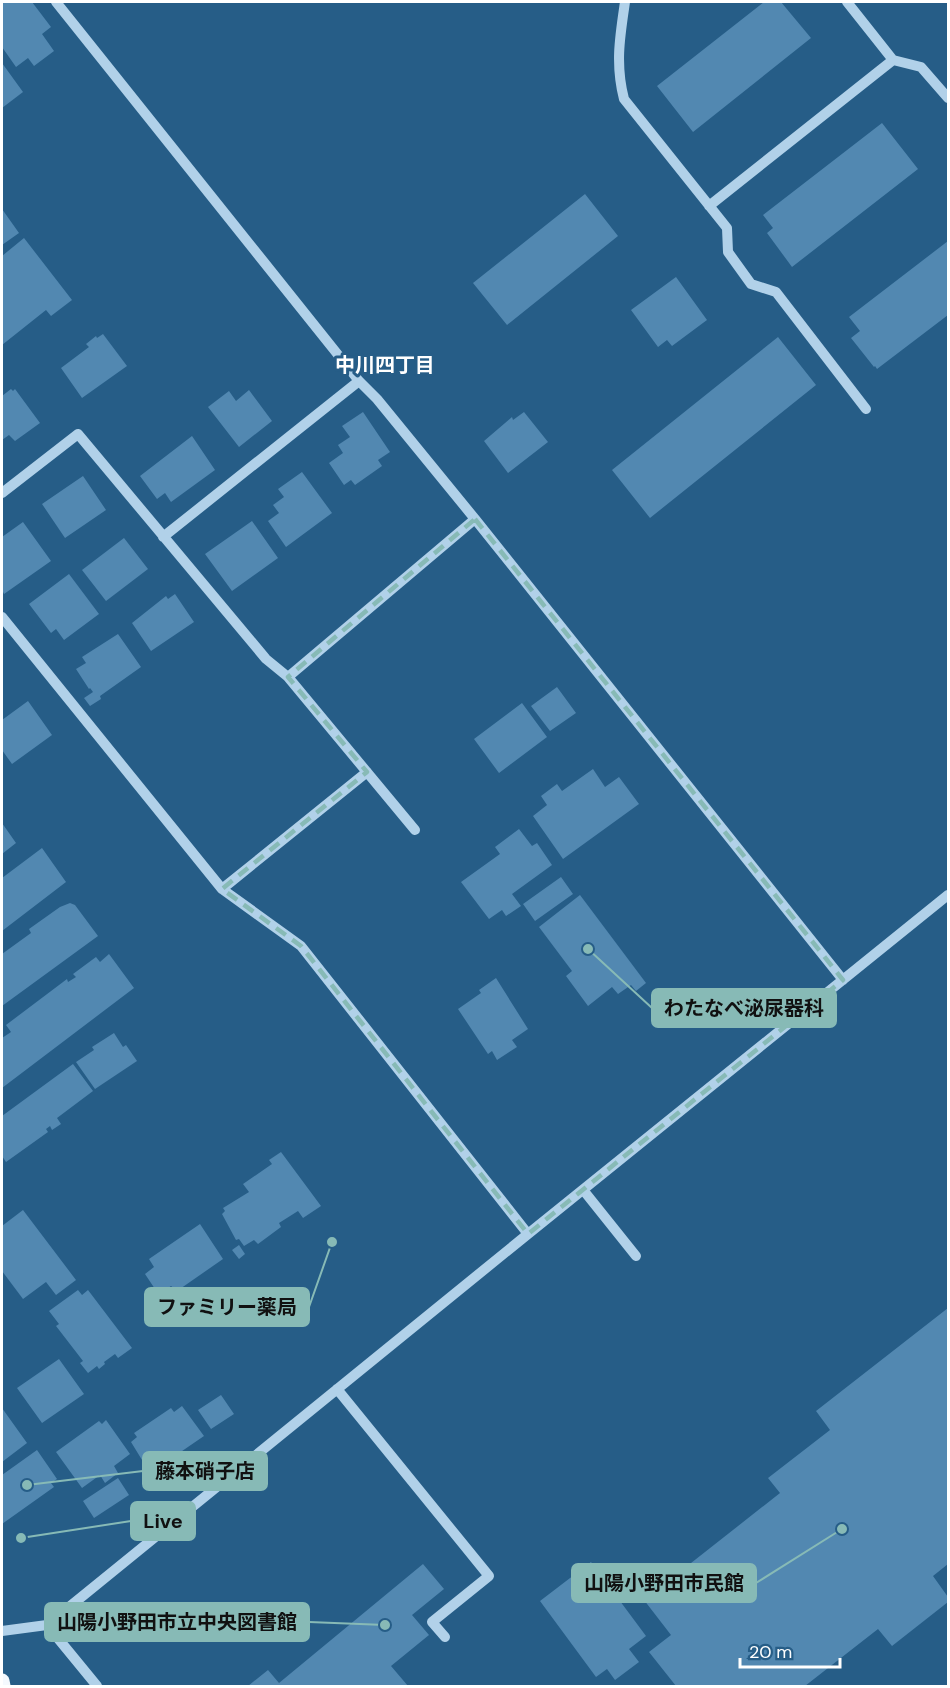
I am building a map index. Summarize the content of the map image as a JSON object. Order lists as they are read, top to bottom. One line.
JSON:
{"districts":["中川四丁目"],"places":["わたなべ泌尿器科","ファミリー薬局","藤本硝子店","山陽小野田市民館","Live","山陽小野田市立中央図書館"],"scale_bar":"20 m"}
